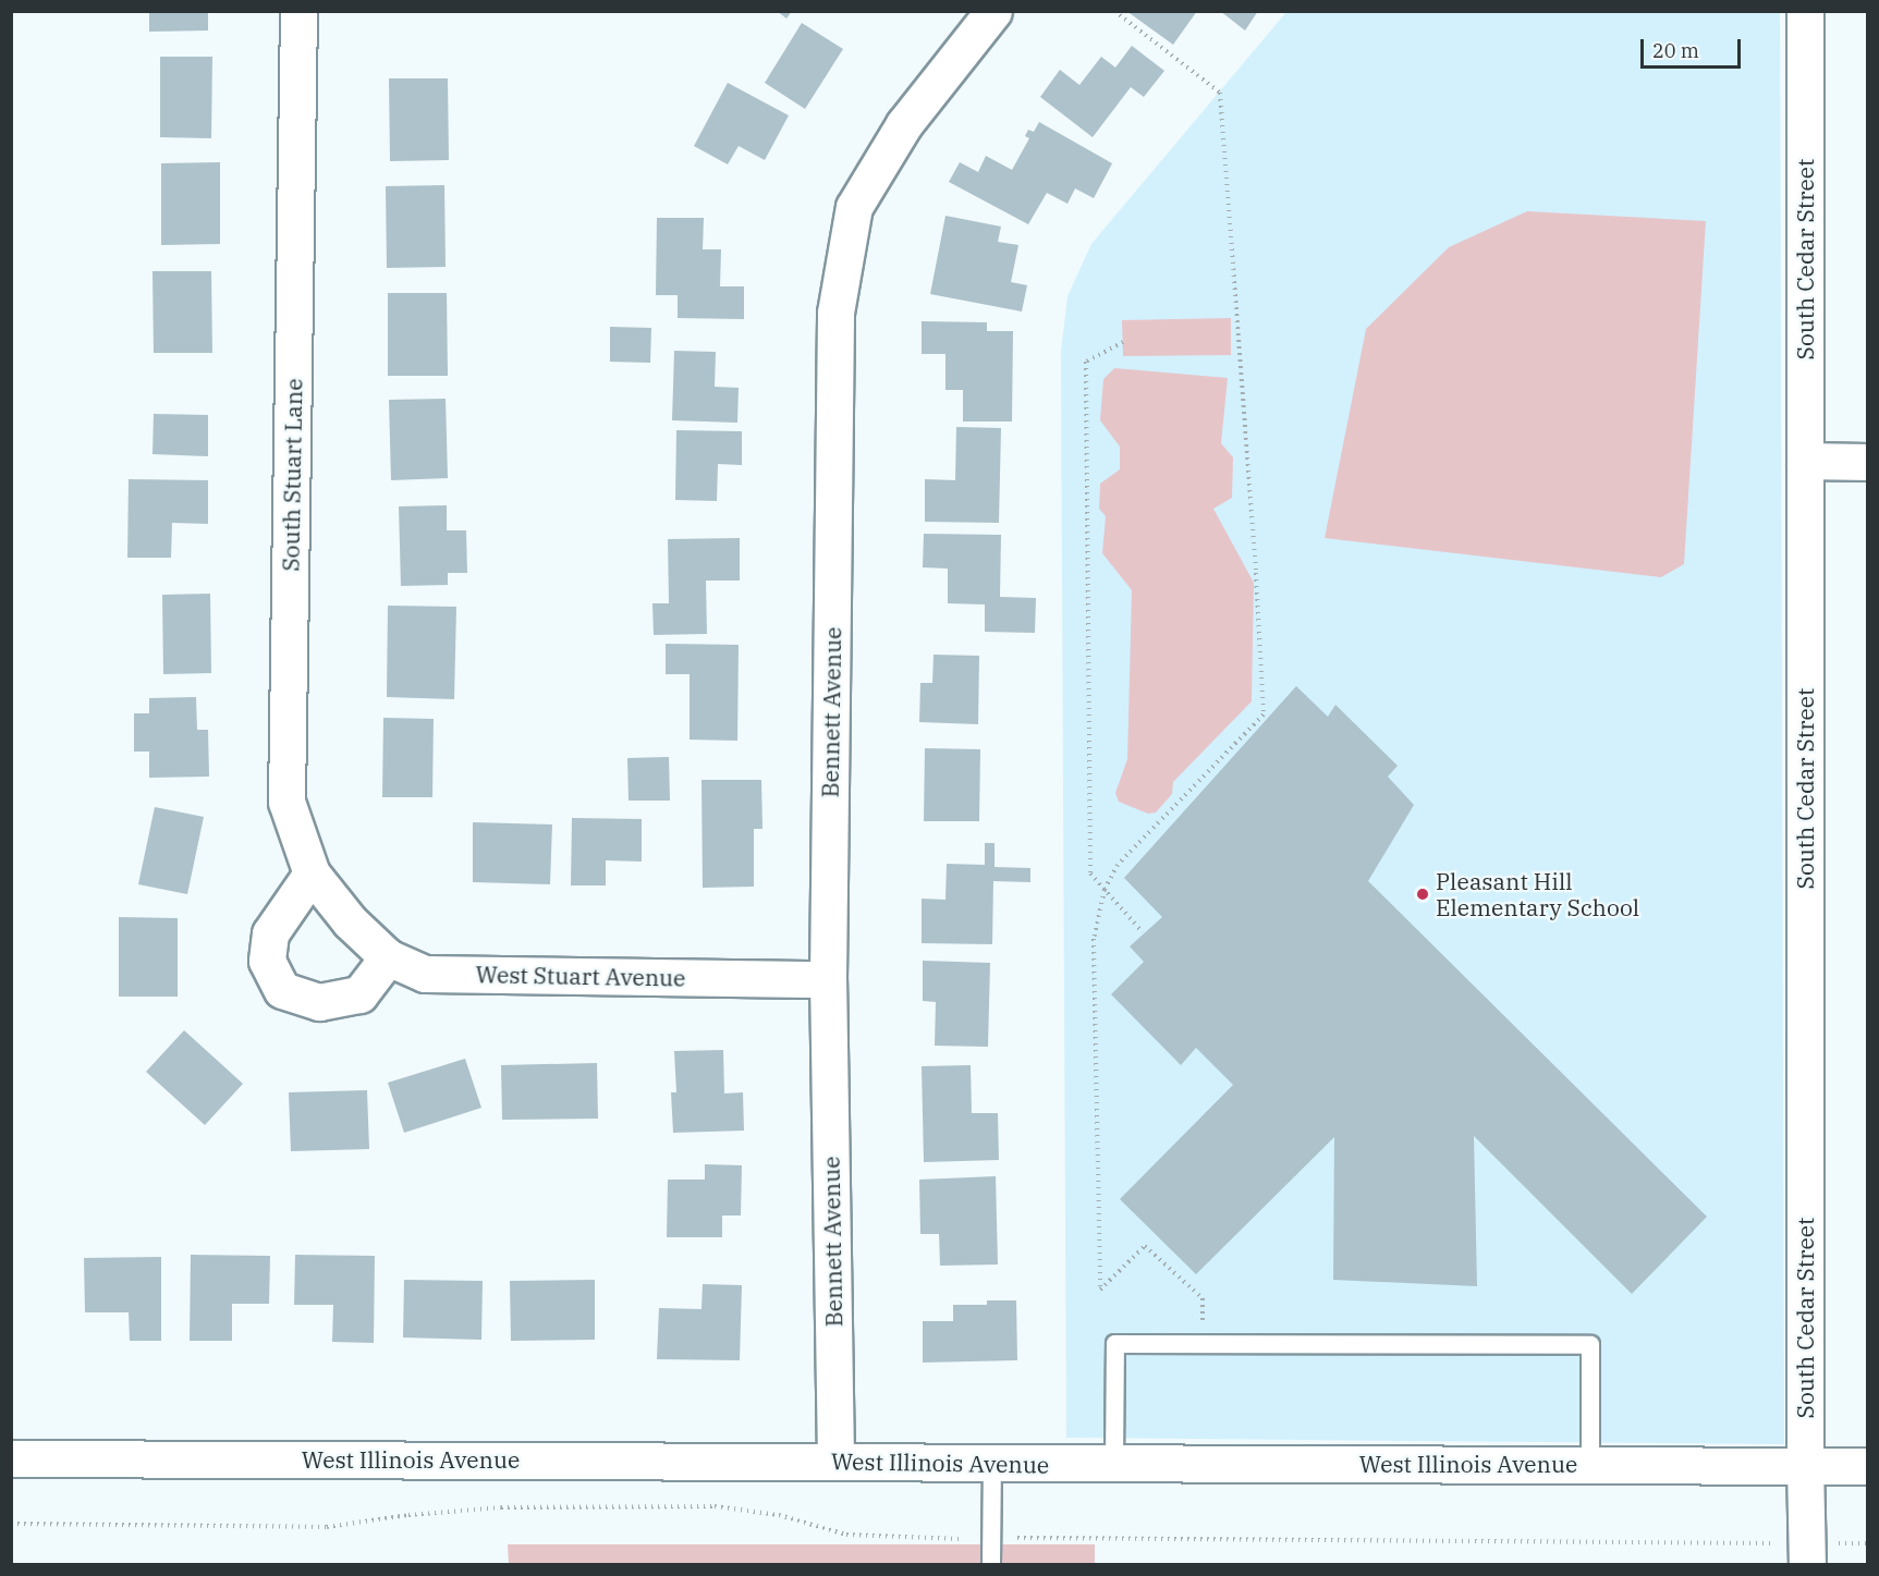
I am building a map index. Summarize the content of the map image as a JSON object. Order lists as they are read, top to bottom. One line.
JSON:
{"streets":{"street":["South Cedar Street","South Stuart Lane","Bennett Avenue","West Stuart Avenue","West Illinois Avenue"]},"crossings":[["South Cedar Street","West Illinois Avenue"],["South Stuart Lane","West Stuart Avenue"],["Bennett Avenue","West Stuart Avenue"],["Bennett Avenue","West Illinois Avenue"]],"places":["Pleasant Hill Elementary School"],"scale_bar":"20 m"}
